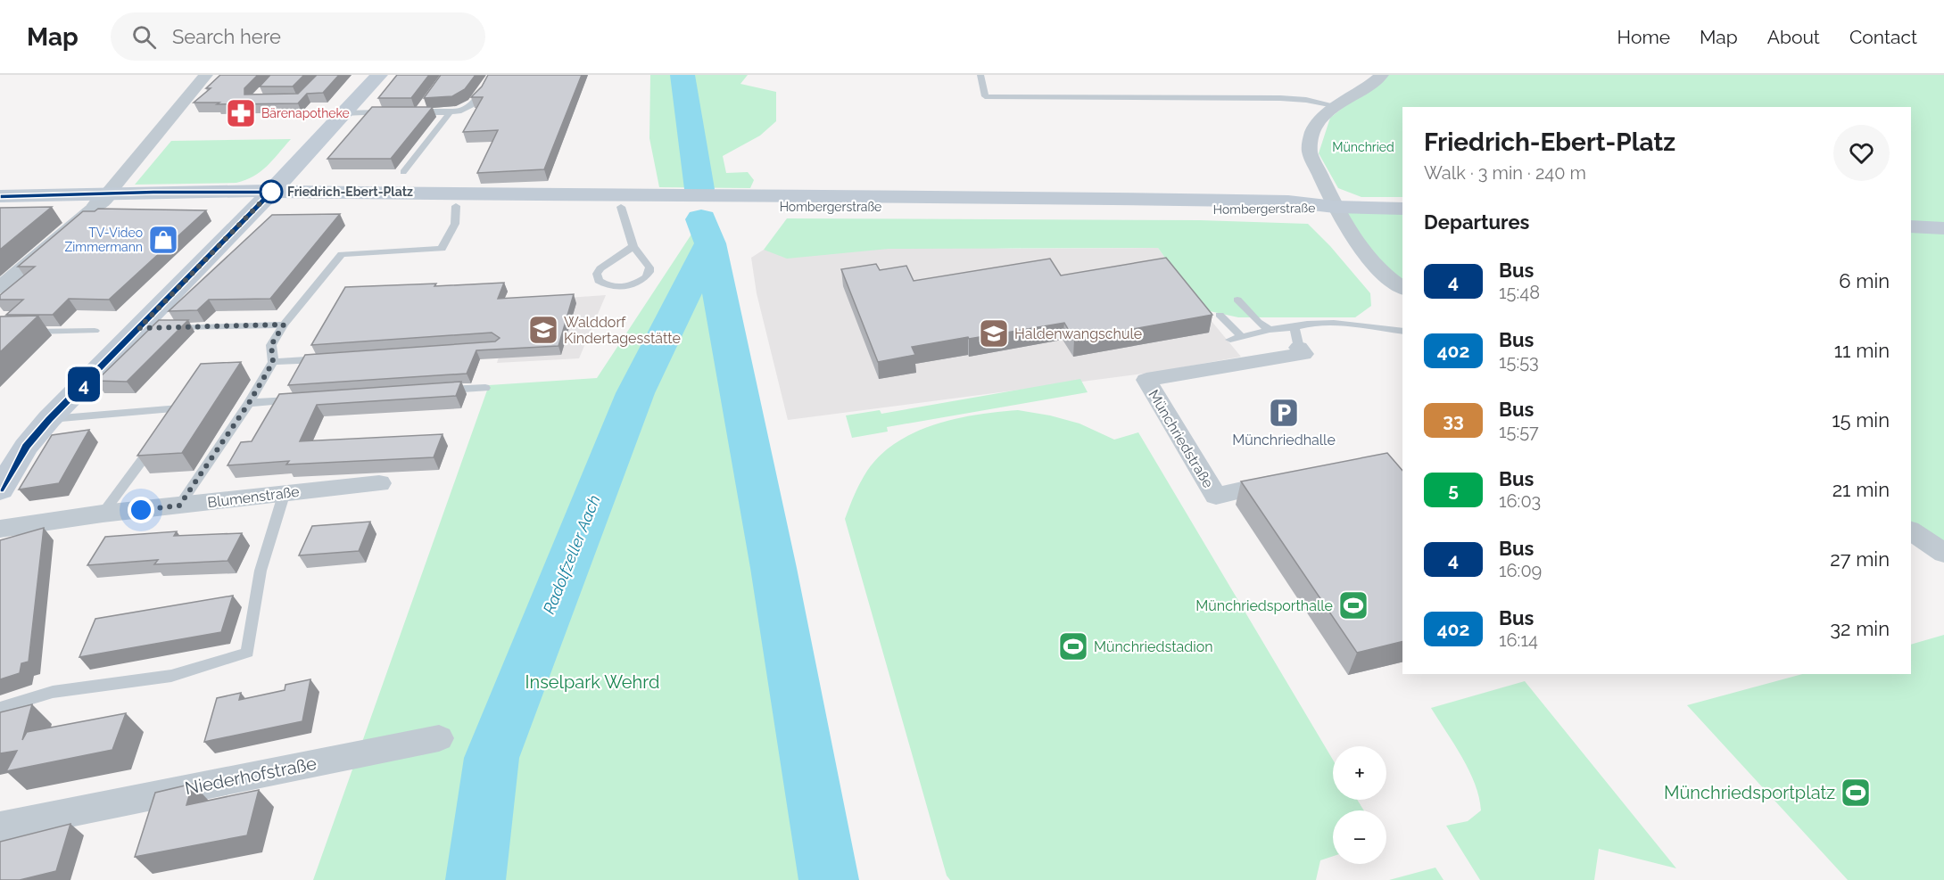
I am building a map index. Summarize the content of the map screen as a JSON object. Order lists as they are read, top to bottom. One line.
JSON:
{"streets":{"main road":["Hombergerstraße"],"street":["Münchriedstraße","Blumenstraße","Niederhofstraße"]},"water":["Radolfzeller Aach"],"parks":["Münchried","Inselpark Wehrd"],"places":{"pharmacy":["Bärenapotheke"],"other":["Friedrich-Ebert-Platz"],"shop":["TV-Video Zimmermann"],"school or university":["Walddorf Kindertagesstätte","Haldenwangschule"],"parking":["Münchriedhalle"],"sports":["Münchriedsporthalle","Münchriedstadion","Münchriedsportplatz"]},"lines":["bus line 4"],"page":{"header":"Map","search":"Search here","nav":["Home","Map","About","Contact"],"on_map":"4","heading":[["Friedrich-Ebert-Platz","Walk · 3 min · 240 m"],"Departures"],"list":[{"mark":"4","name":"Bus","note":"15:48","value":"6 min"},{"mark":"402","name":"Bus","note":"15:53","value":"11 min"},{"mark":"33","name":"Bus","note":"15:57","value":"15 min"},{"mark":"5","name":"Bus","note":"16:03","value":"21 min"},{"mark":"4","name":"Bus","note":"16:09","value":"27 min"},{"mark":"402","name":"Bus","note":"16:14","value":"32 min"}],"map_buttons":["+","−"]}}
